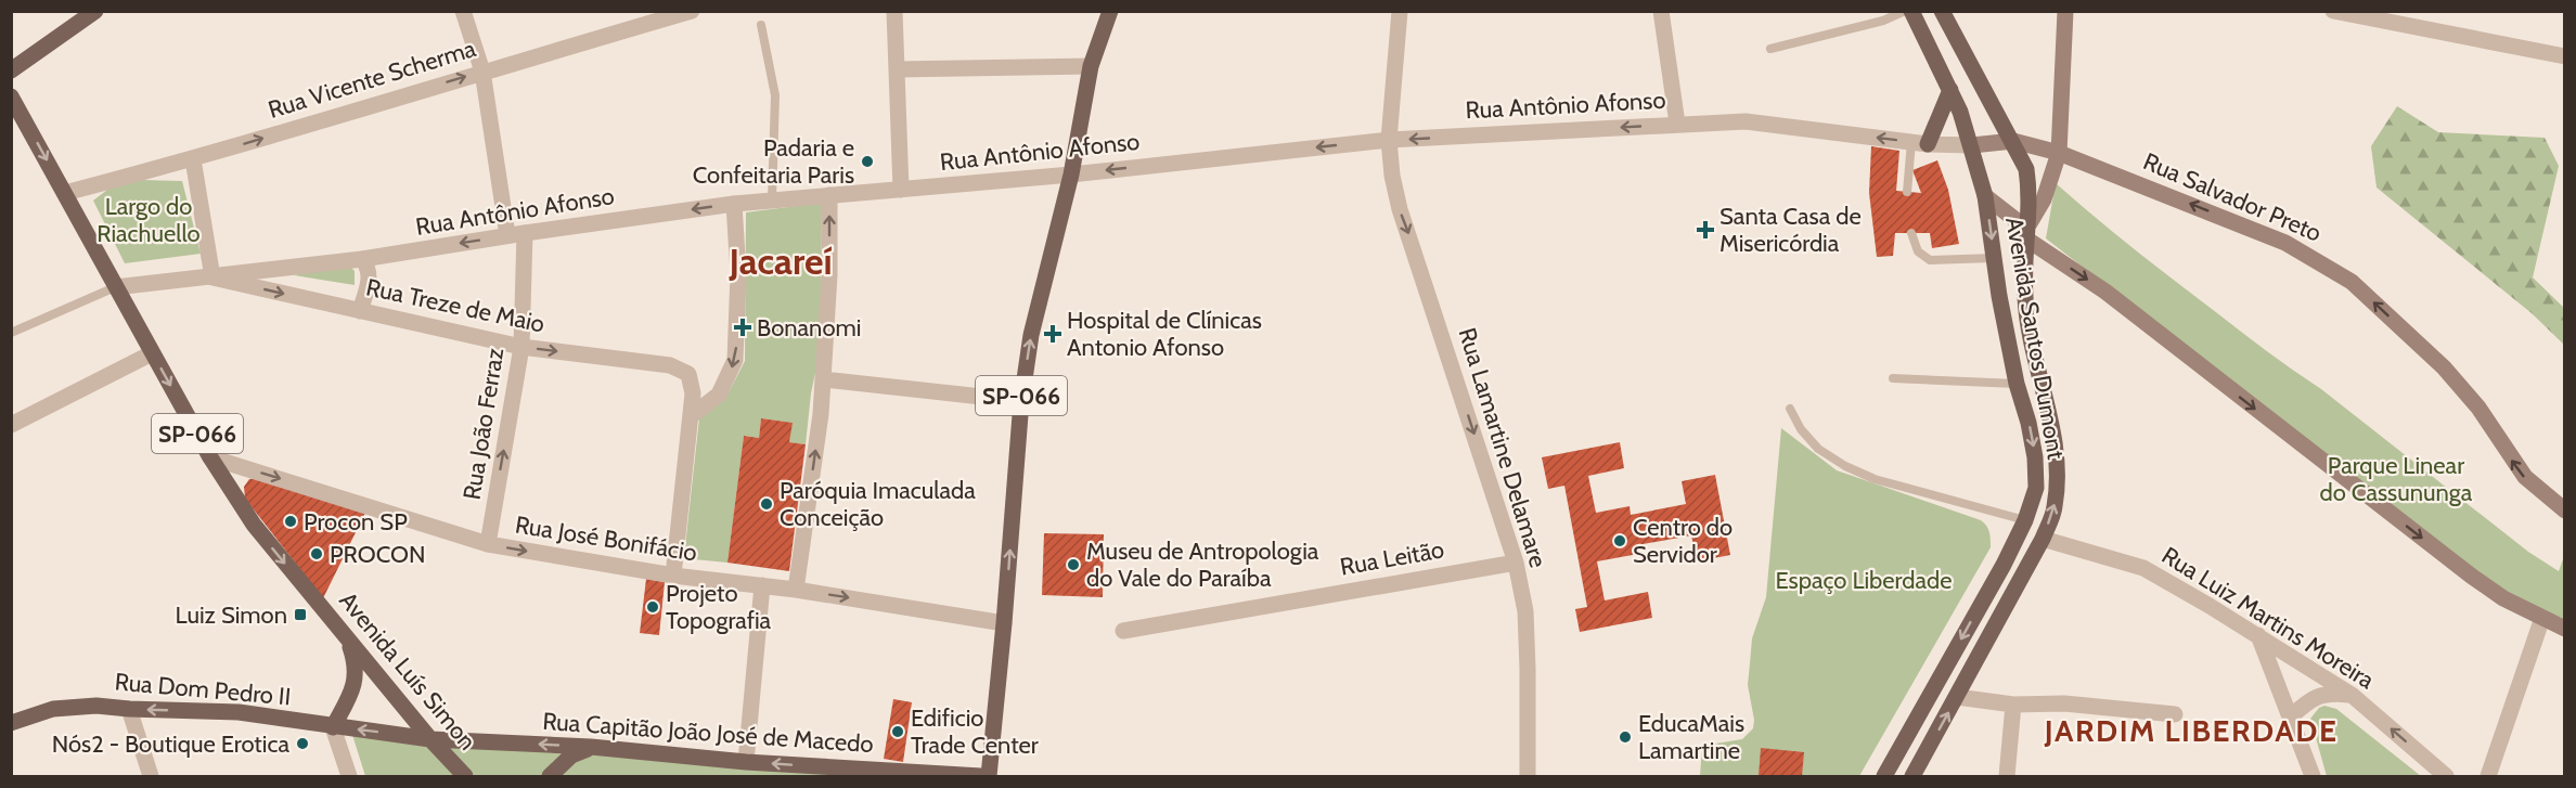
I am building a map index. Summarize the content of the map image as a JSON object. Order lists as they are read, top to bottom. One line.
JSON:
{"streets":{"main road":["Rua Salvador Preto","Avenida Santos Dumont","SP-066","Avenida Luís Simon","Rua Dom Pedro II","Rua Capitão João José de Macedo"],"street":["Rua Vicente Scherma","Rua Antônio Afonso","Rua Treze de Maio","Rua João Ferraz","Rua Lamartine Delamare","Rua José Bonifácio","Rua Leitão","Rua Luiz Martins Moreira"]},"crossings":[["Rua Vicente Scherma","Avenida Luís Simon"],["Rua Antônio Afonso","Rua Treze de Maio"],["Rua Antônio Afonso","Avenida Santos Dumont"],["Rua Antônio Afonso","SP-066"],["Rua Antônio Afonso","Rua João Ferraz"],["Rua Antônio Afonso","Rua Lamartine Delamare"],["Rua Antônio Afonso","Avenida Luís Simon"],["Rua Salvador Preto","Avenida Santos Dumont"],["Rua Treze de Maio","Rua João Ferraz"],["Avenida Santos Dumont","Rua Luiz Martins Moreira"],["SP-066","Rua José Bonifácio"],["Rua João Ferraz","Rua José Bonifácio"],["Rua Lamartine Delamare","Rua Leitão"],["Rua José Bonifácio","Avenida Luís Simon"],["Avenida Luís Simon","Rua Dom Pedro II"],["Avenida Luís Simon","Rua Capitão João José de Macedo"],["Rua Dom Pedro II","Rua Capitão João José de Macedo"]],"one_way":["Rua Vicente Scherma","Rua Antônio Afonso","Rua Treze de Maio","Rua João Ferraz","Rua Lamartine Delamare","Rua José Bonifácio","Avenida Luís Simon","Rua Dom Pedro II","Rua Capitão João José de Macedo"],"districts":["Jacareí","JARDIM LIBERDADE"],"parks":["Largo do Riachuello","Parque Linear do Cassununga","Espaço Liberdade"],"places":{"other":["Padaria e Confeitaria Paris","Paróquia Imaculada Conceição","Procon SP","Centro do Servidor","PROCON","Museu de Antropologia do Vale do Paraíba","Projeto Topografia","Edificio Trade Center","EducaMais Lamartine","Nós2 - Boutique Erotica"],"health":["Santa Casa de Misericórdia","Bonanomi","Hospital de Clínicas Antonio Afonso"],"transit":["Luiz Simon"]}}
